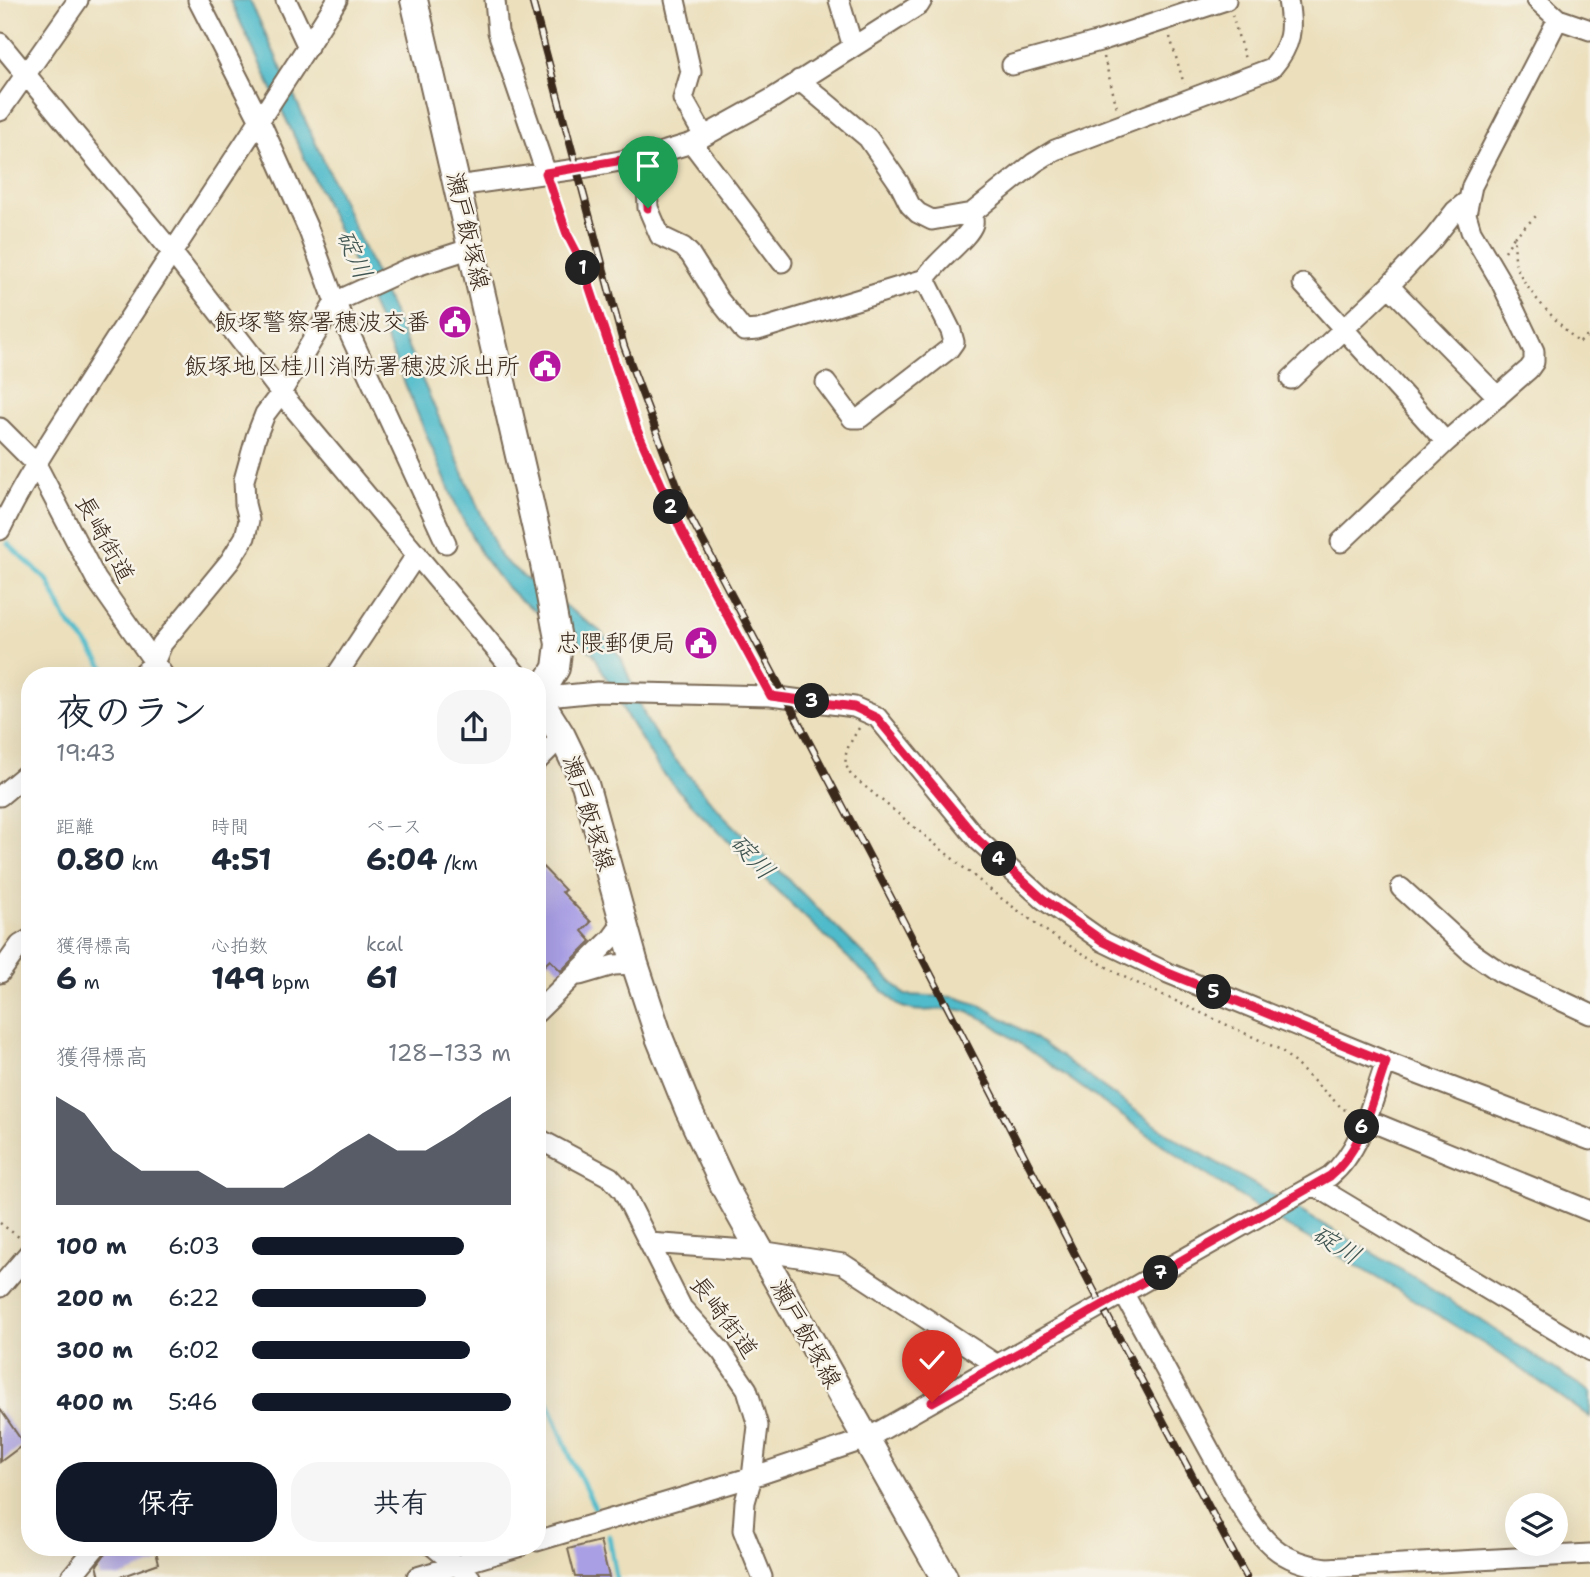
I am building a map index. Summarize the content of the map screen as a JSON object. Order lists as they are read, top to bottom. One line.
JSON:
{"streets":{"main road":["瀬戸飯塚線"],"street":["長崎街道"]},"water":["碇川"],"places":{"public building":["飯塚警察署穂波交番","飯塚地区桂川消防署穂波派出所","忠隈郵便局"]},"page":{"pins":["1","2","3","4","5","6","7"],"heading":["夜のラン","19:43"],"stats":[["距離","0.80 km"],["時間","4:51"],["ペース","6:04 /km"],["獲得標高","6 m"],["心拍数","149 bpm"],["kcal","61"]],"chart":["獲得標高","128–133 m"],"list":[{"name":"100 m","note":"6:03"},{"name":"200 m","note":"6:22"},{"name":"300 m","note":"6:02"},{"name":"400 m","note":"5:46"}],"buttons":["保存","共有"]}}
